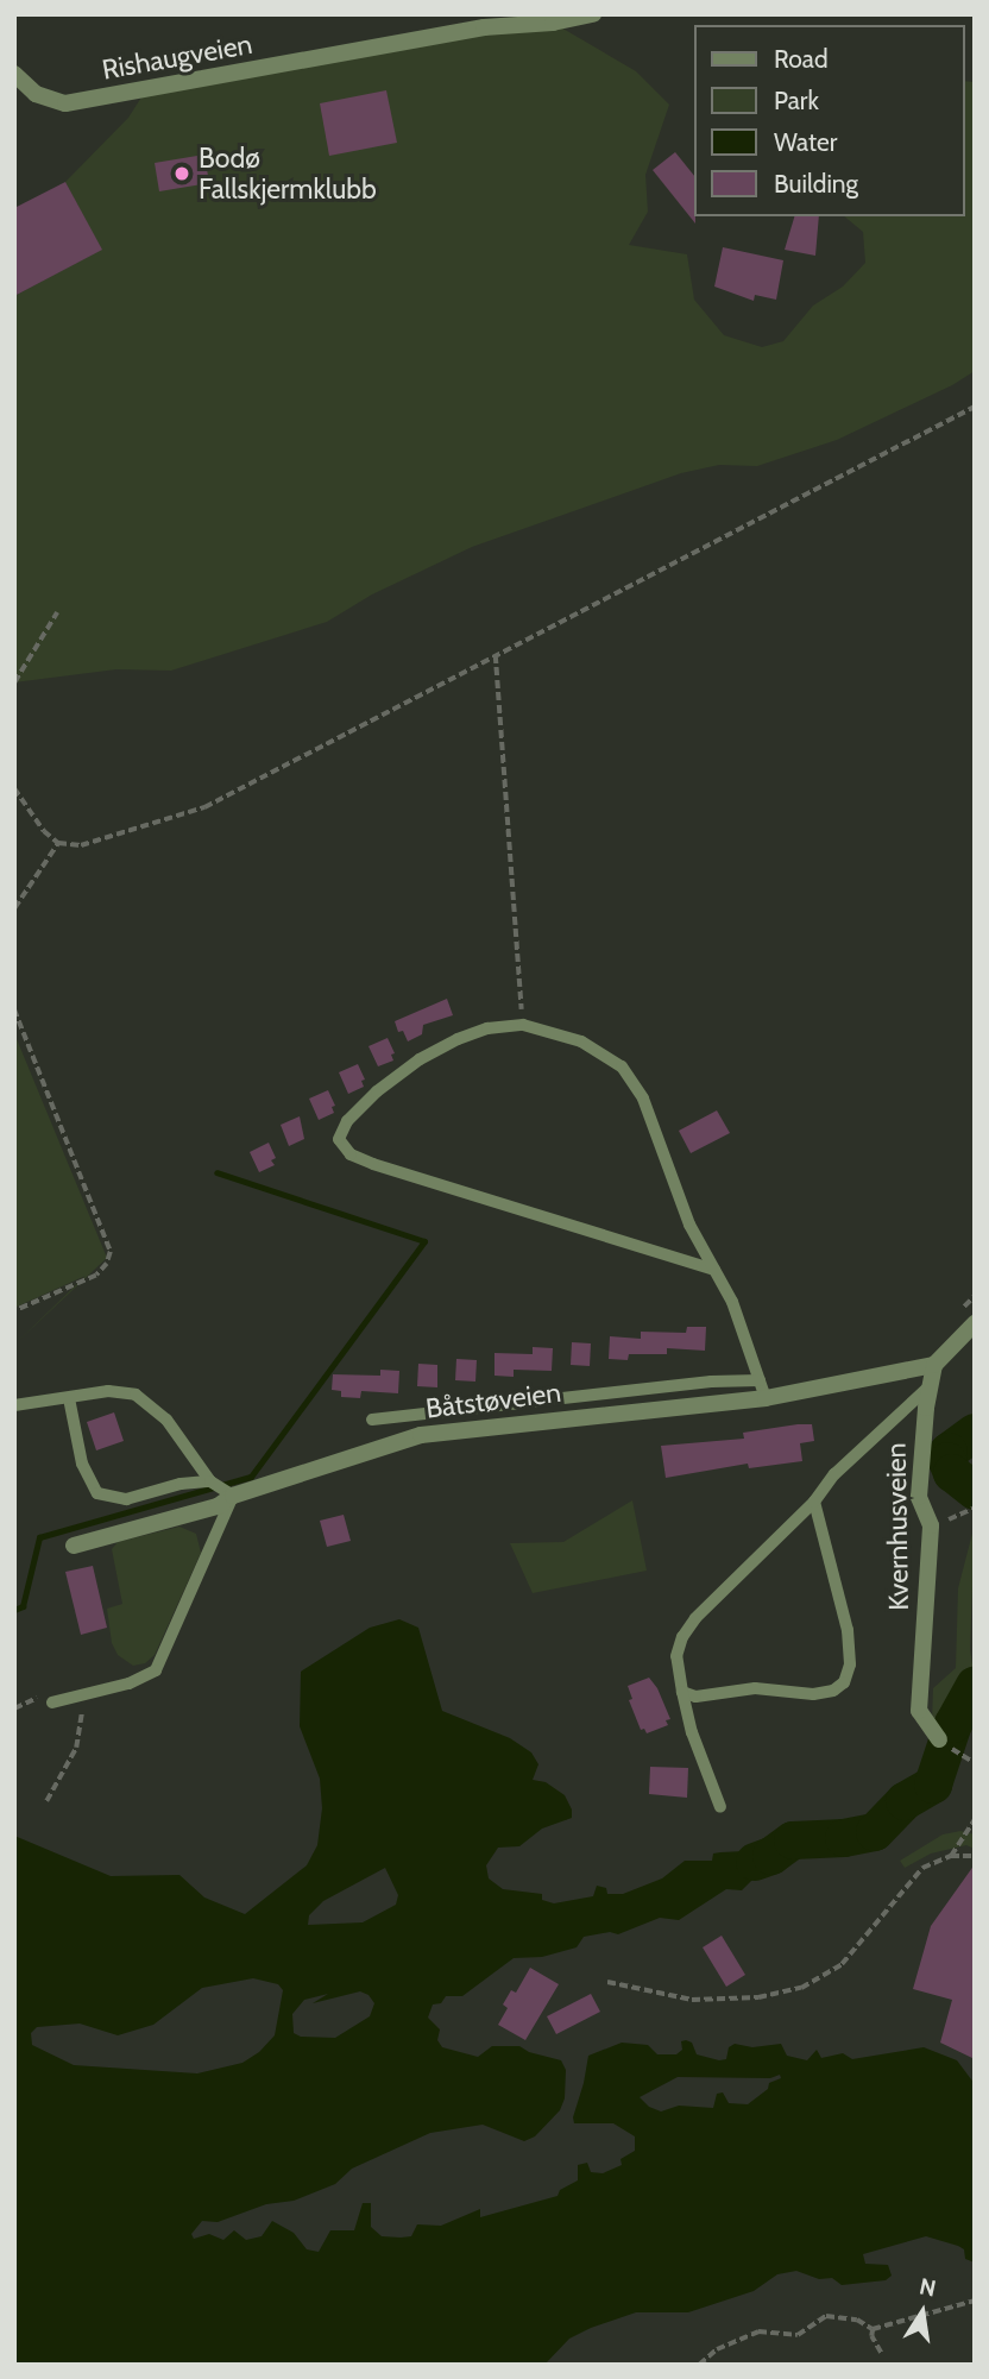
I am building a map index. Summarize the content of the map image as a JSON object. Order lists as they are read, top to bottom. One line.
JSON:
{"streets":{"street":["Rishaugveien","Båtstøveien","Kvernhusveien"]},"crossings":[["Båtstøveien","Kvernhusveien"]],"places":["Bodø Fallskjermklubb"],"legend":["Road","Park","Water","Building"],"north":"top"}
